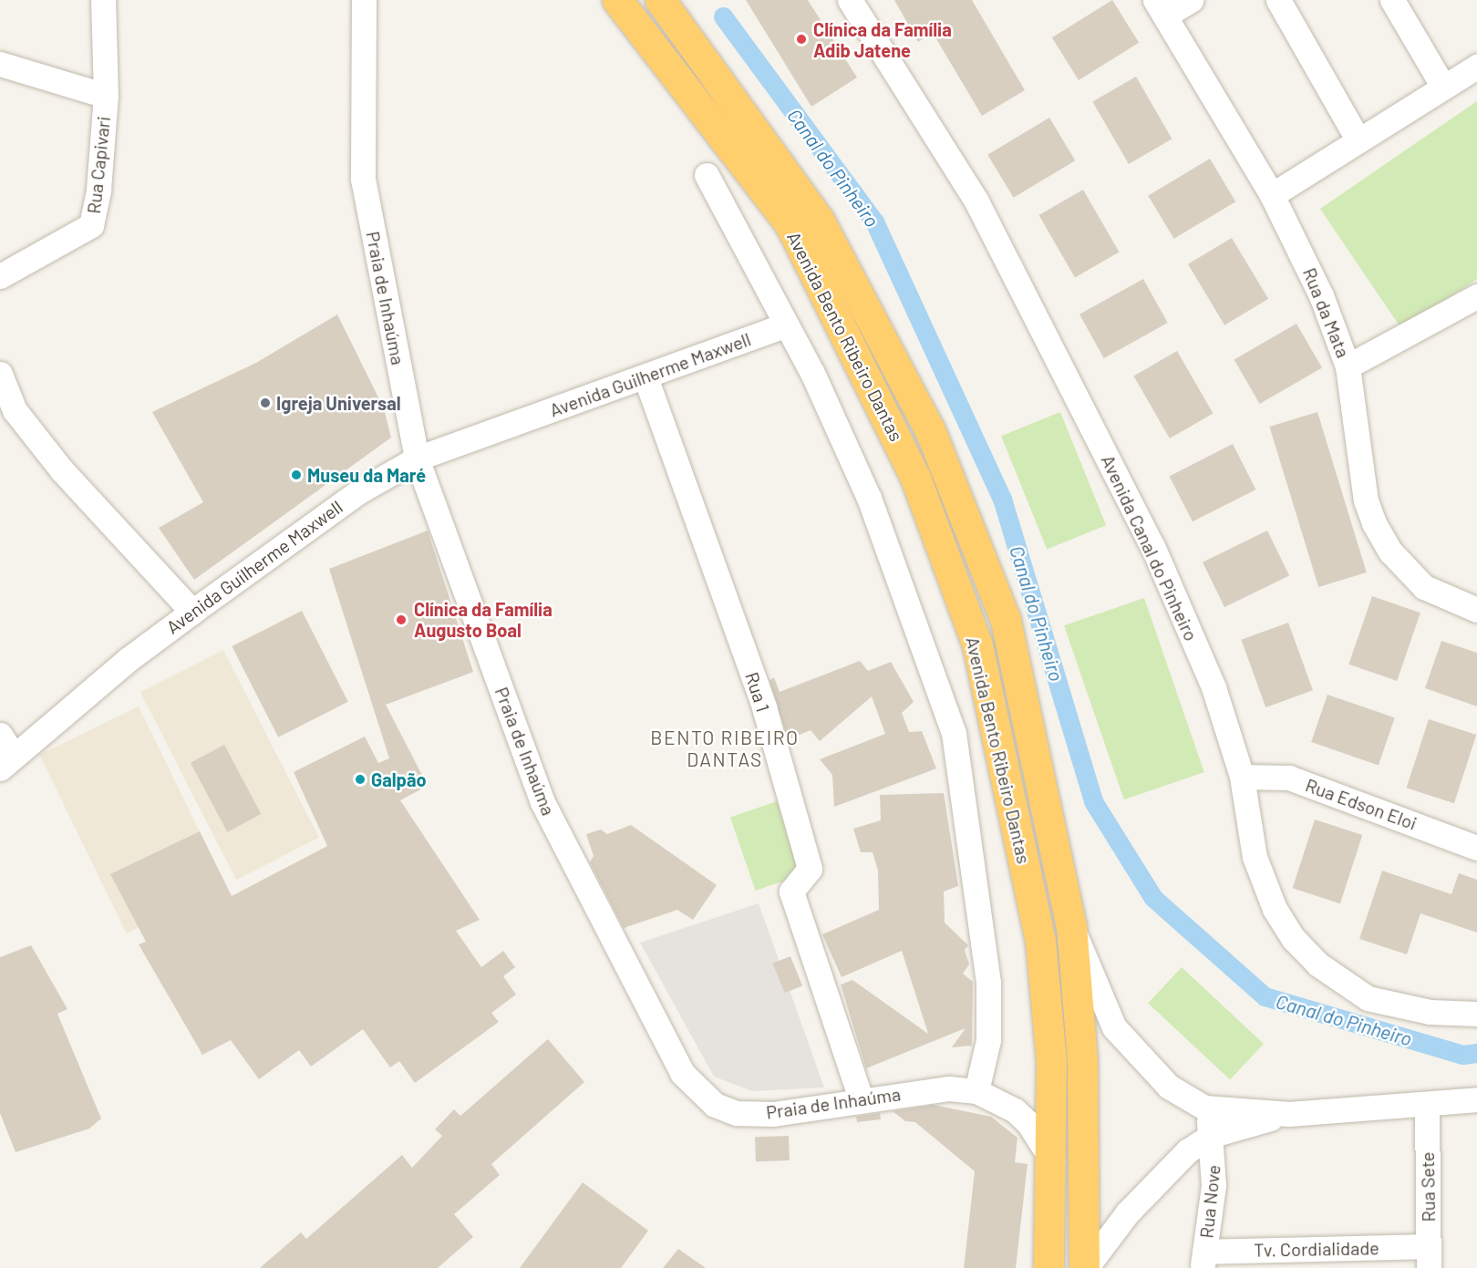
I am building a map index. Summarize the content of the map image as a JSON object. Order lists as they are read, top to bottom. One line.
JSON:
{"streets":{"highway":["Avenida Bento Ribeiro Dantas"],"street":["Rua Capivari","Praia de Inhaúma","Rua da Mata","Avenida Guilherme Maxwell","Avenida Canal do Pinheiro","Rua 1","Rua Edson Eloi","Rua Sete","Rua Nove","Tv. Cordialidade"]},"crossings":[["Praia de Inhaúma","Avenida Bento Ribeiro Dantas"],["Praia de Inhaúma","Avenida Guilherme Maxwell"],["Praia de Inhaúma","Rua 1"],["Avenida Guilherme Maxwell","Rua 1"],["Avenida Canal do Pinheiro","Rua Edson Eloi"],["Rua Sete","Tv. Cordialidade"],["Rua Nove","Tv. Cordialidade"]],"districts":["BENTO RIBEIRO DANTAS"],"water":["Canal do Pinheiro"],"places":["Clínica da Família Adib Jatene","Igreja Universal","Museu da Maré","Clínica da Família Augusto Boal","Galpão"]}
